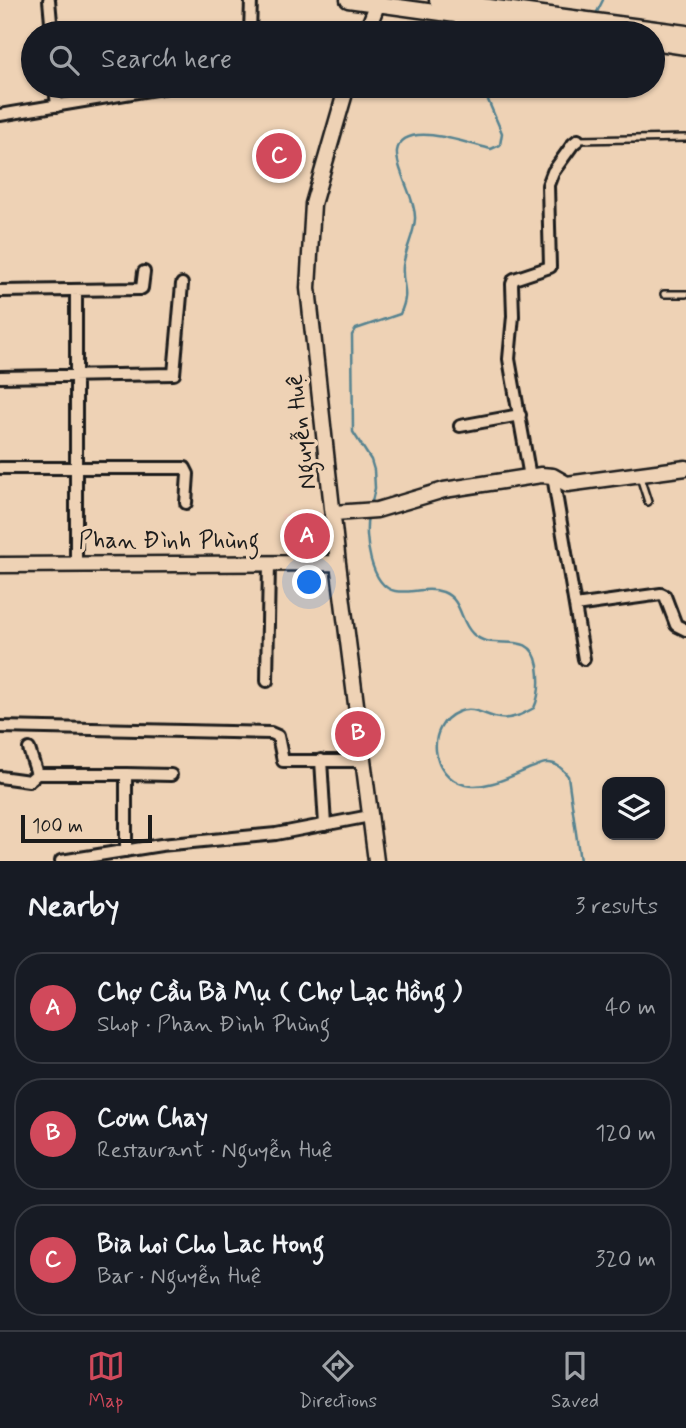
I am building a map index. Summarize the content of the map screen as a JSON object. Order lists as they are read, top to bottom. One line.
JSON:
{"streets":{"street":["Nguyễn Huệ","Phan Đình Phùng"]},"crossings":[["Nguyễn Huệ","Phan Đình Phùng"]],"scale_bar":"100 m","page":{"search":"Search here","pins":["C","A","B"],"scale":"100 m","heading":["Nearby","3 results"],"list":[{"mark":"A","name":"Chợ Cầu Bà Mụ ( Chợ Lạc Hồng )","note":"Shop · Phan Đình Phùng","value":"40 m"},{"mark":"B","name":"Cơm Chay","note":"Restaurant · Nguyễn Huệ","value":"120 m"},{"mark":"C","name":"Bia hoi Cho Lac Hong","note":"Bar · Nguyễn Huệ","value":"320 m"}],"nav":["Map","Directions","Saved"]}}
